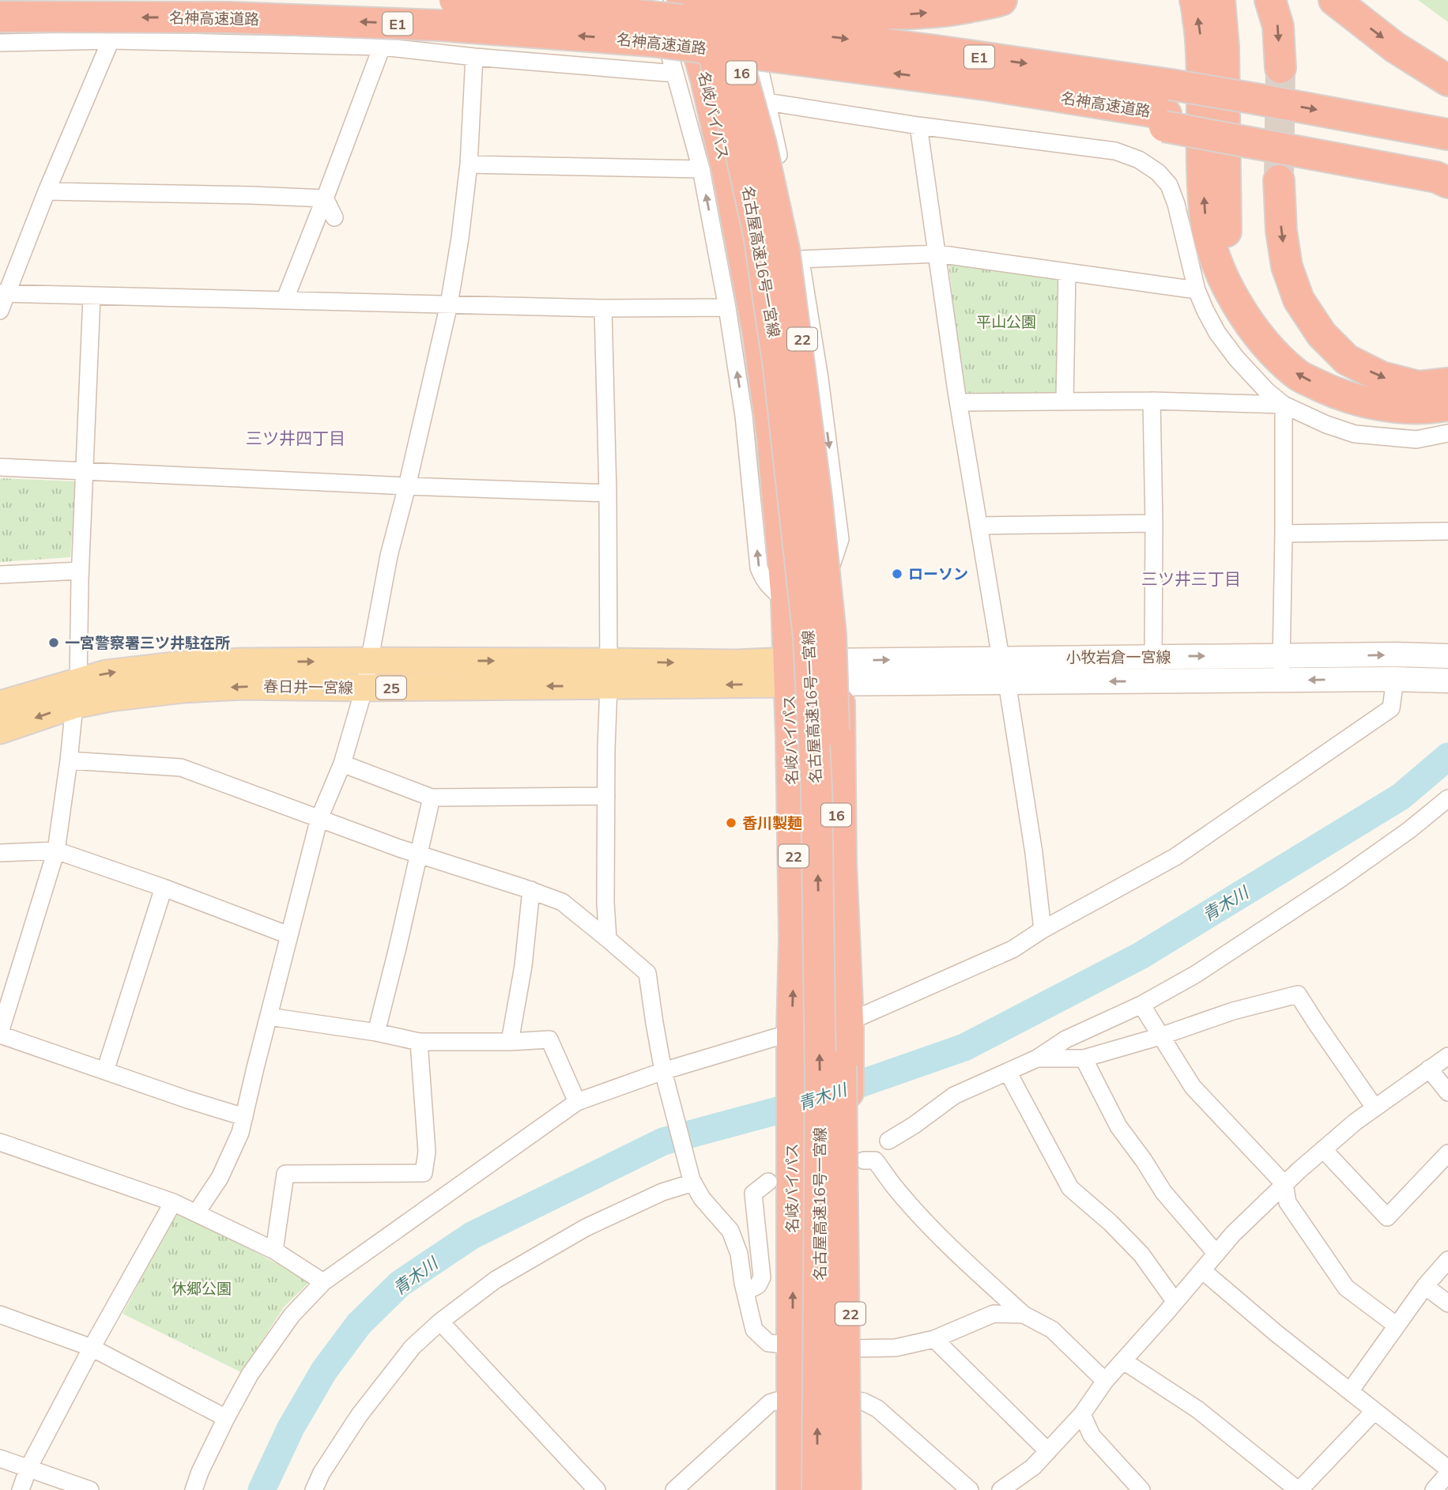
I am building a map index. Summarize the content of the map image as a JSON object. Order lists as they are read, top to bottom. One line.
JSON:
{"streets":{"highway":["名神高速道路","E1","16","名岐バイパス","名古屋高速16号一宮線","22"],"main road":["小牧岩倉一宮線","春日井一宮線","25"]},"crossings":[["名岐バイパス","小牧岩倉一宮線"],["名岐バイパス","春日井一宮線"],["22","小牧岩倉一宮線"],["小牧岩倉一宮線","春日井一宮線"]],"districts":["三ツ井四丁目","三ツ井三丁目"],"water":["青木川"],"parks":["平山公園","休郷公園"],"places":["ローソン","一宮警察署三ツ井駐在所","香川製麺"]}
